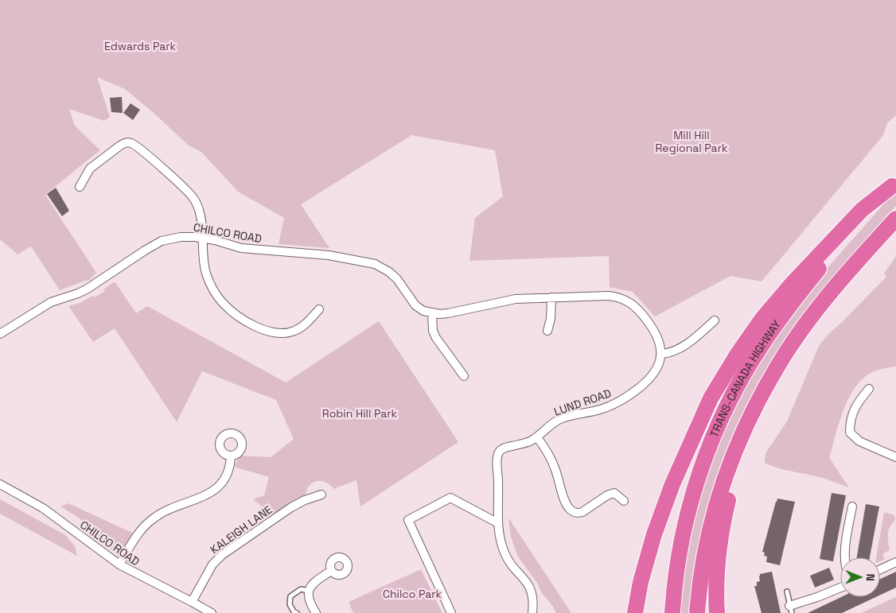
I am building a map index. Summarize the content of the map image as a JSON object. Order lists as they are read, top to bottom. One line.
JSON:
{"streets":{"highway":["TRANS-CANADA HIGHWAY"],"street":["CHILCO ROAD","LUND ROAD","KALEIGH LANE"]},"crossings":[["CHILCO ROAD","KALEIGH LANE"]],"parks":["Edwards Park","Mill Hill Regional Park","Robin Hill Park","Chilco Park"],"north":"right"}
